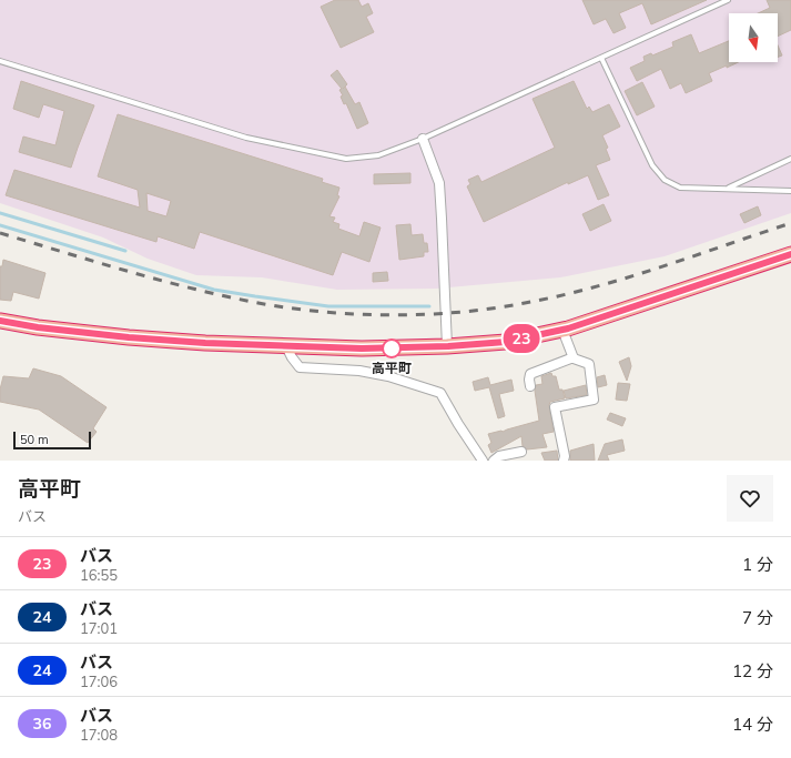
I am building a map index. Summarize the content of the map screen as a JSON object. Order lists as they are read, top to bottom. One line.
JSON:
{"places":["高平町"],"lines":["bus line 23"],"scale_bar":"50 m","north":"bottom","page":{"on_map":"23","scale":"50 m","heading":["高平町","バス"],"list":[{"mark":"23","name":"バス","note":"16:55","value":"1 分"},{"mark":"24","name":"バス","note":"17:01","value":"7 分"},{"mark":"24","name":"バス","note":"17:06","value":"12 分"},{"mark":"36","name":"バス","note":"17:08","value":"14 分"}]}}
